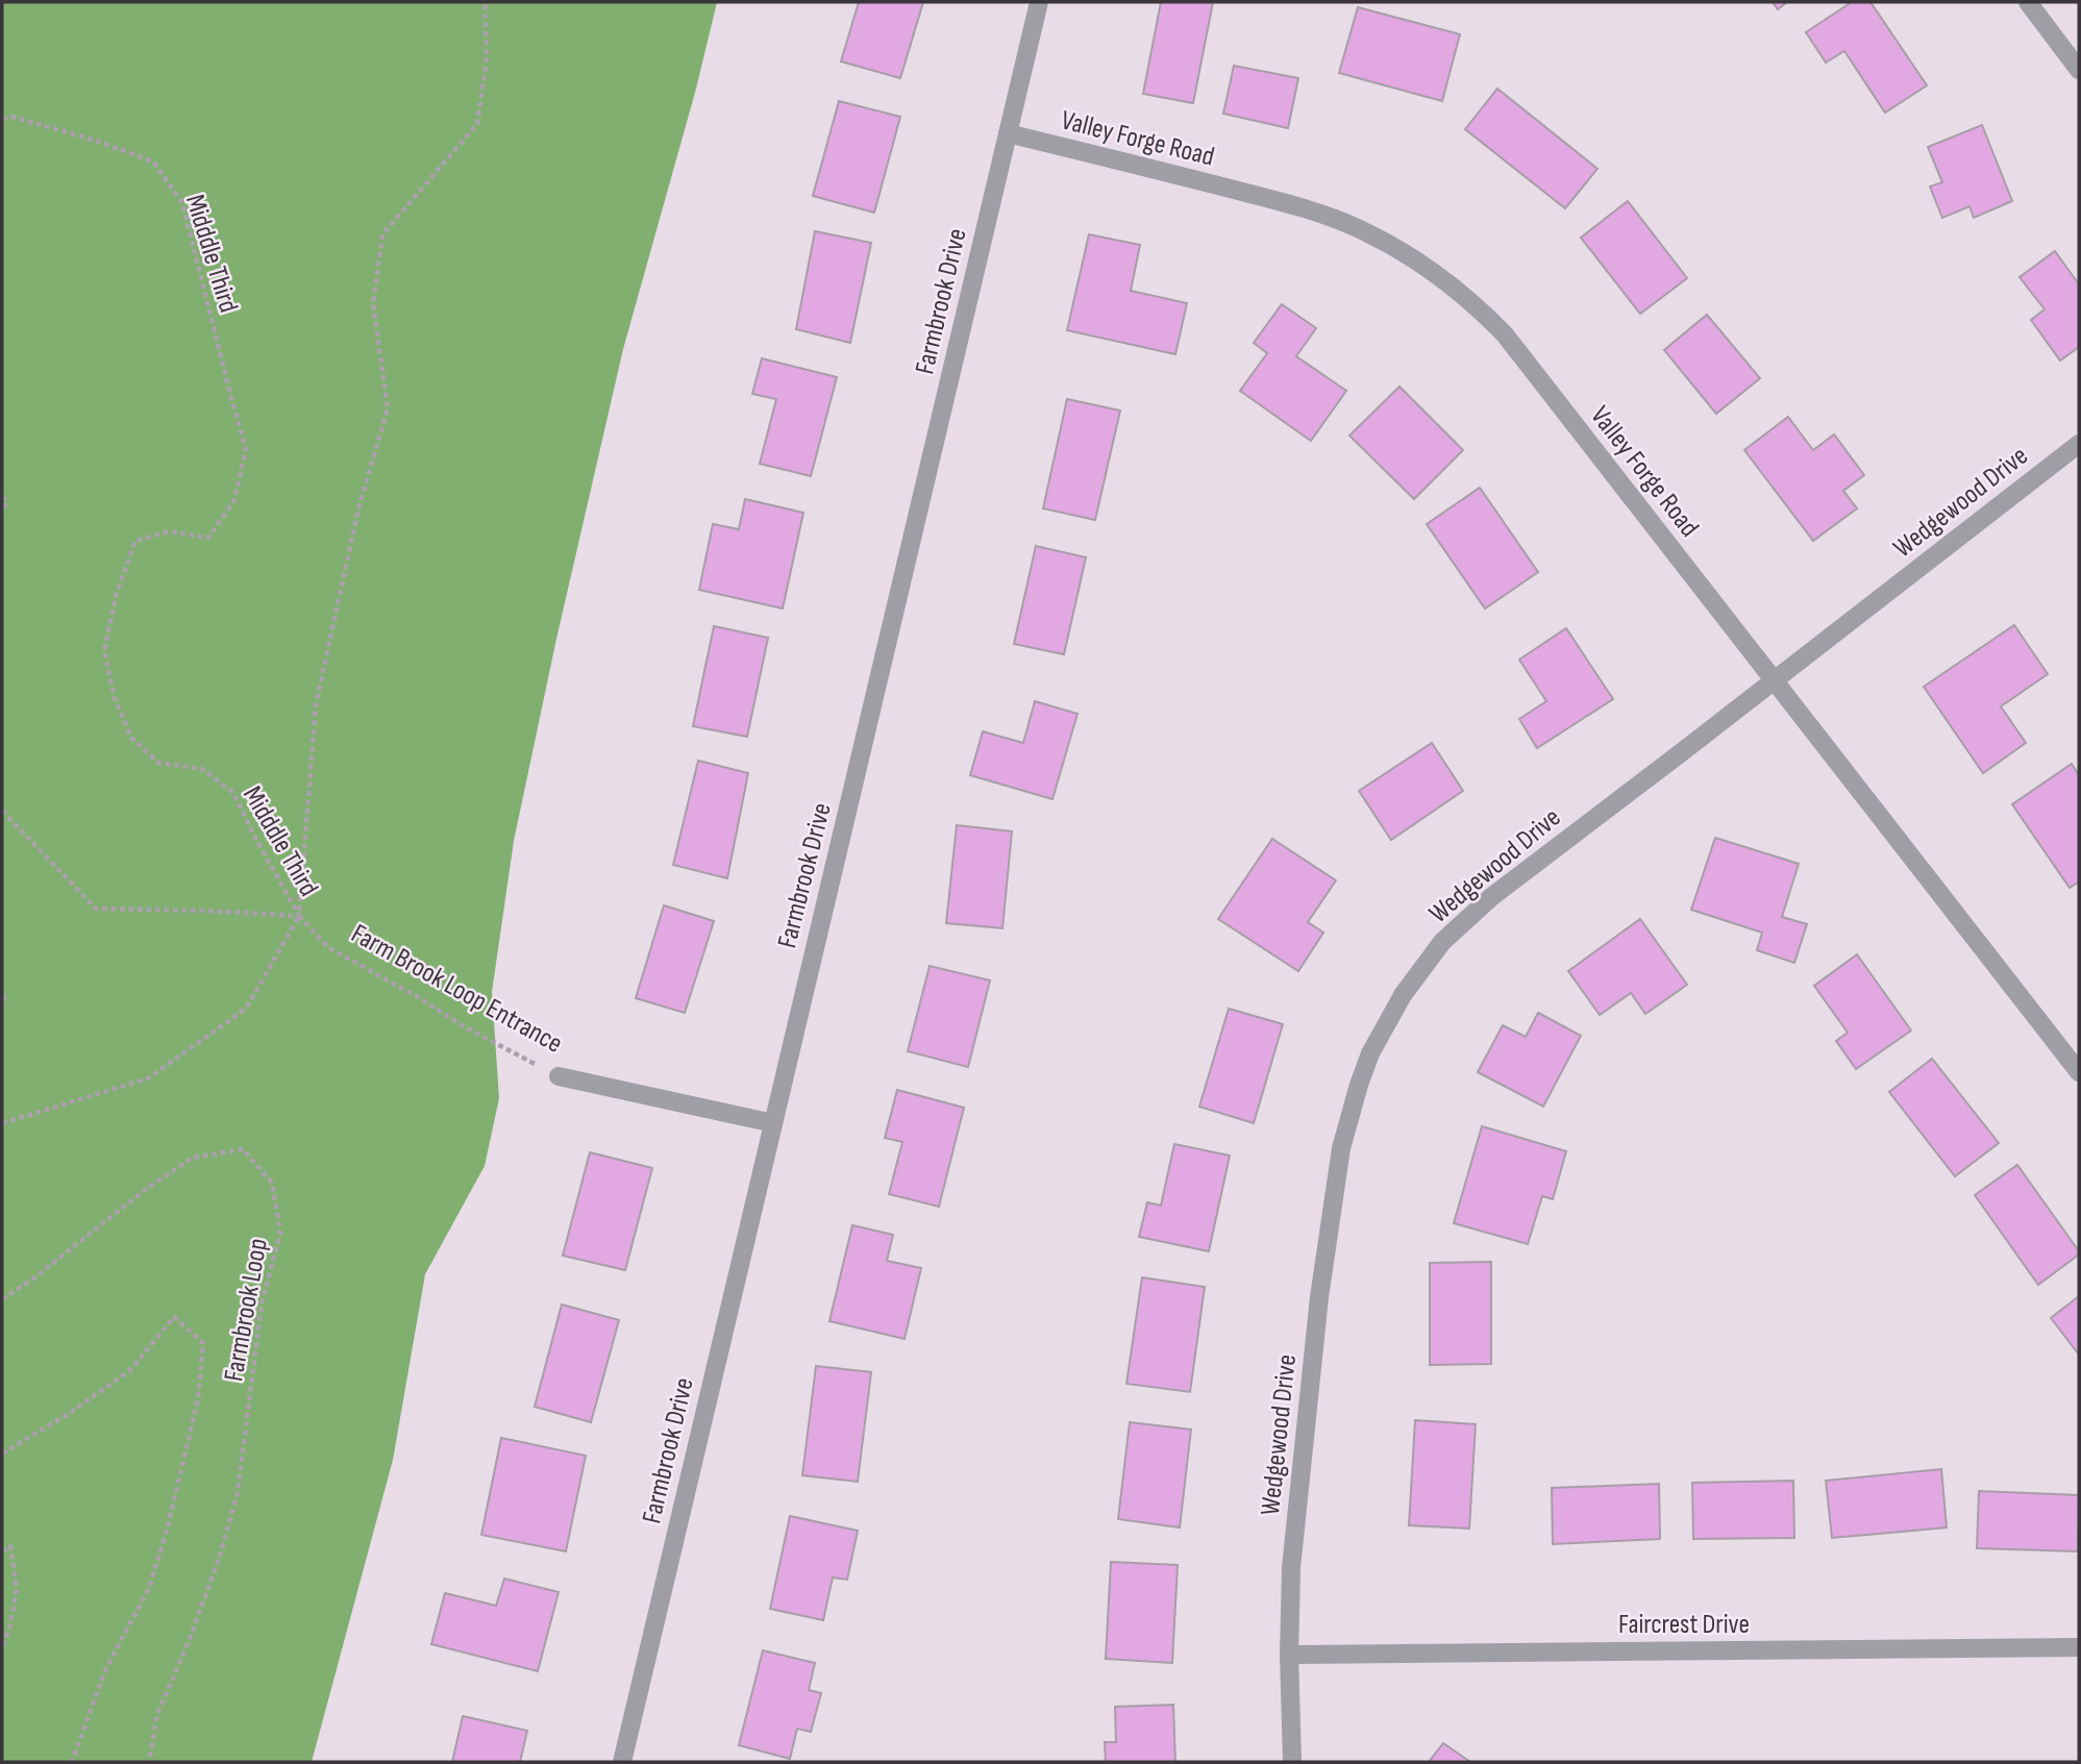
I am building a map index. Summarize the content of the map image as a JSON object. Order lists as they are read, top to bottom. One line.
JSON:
{"streets":{"street":["Valley Forge Road","Farmbrook Drive","Wedgewood Drive","Farm Brook Loop Entrance","Faircrest Drive"],"path":["Midddle Third","Farmbrook Loop"]},"crossings":[["Valley Forge Road","Farmbrook Drive"],["Valley Forge Road","Wedgewood Drive"],["Midddle Third","Farm Brook Loop Entrance"],["Farmbrook Drive","Farm Brook Loop Entrance"],["Wedgewood Drive","Faircrest Drive"]]}
